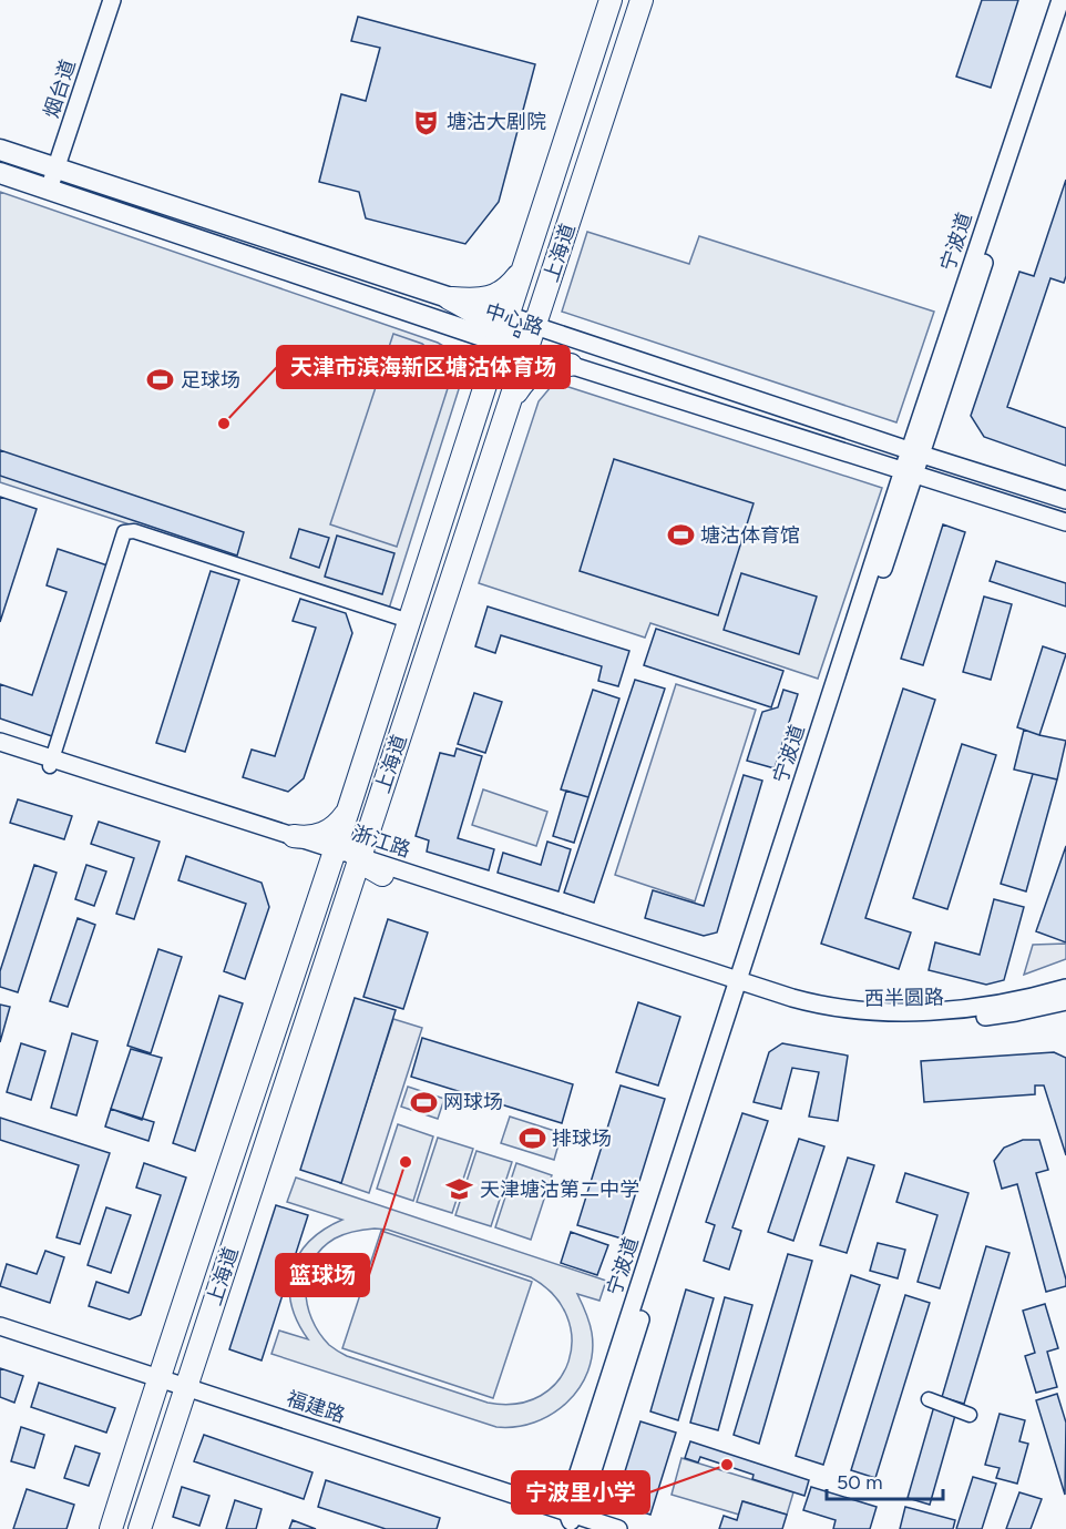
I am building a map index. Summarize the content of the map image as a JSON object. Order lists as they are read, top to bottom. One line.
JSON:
{"streets":{"main road":["上海道","中心路"],"street":["烟台道","宁波道","浙江路","西半圆路","福建路"]},"crossings":[["烟台道","中心路"],["宁波道","中心路"],["宁波道","浙江路"],["宁波道","西半圆路"],["宁波道","福建路"],["上海道","中心路"],["上海道","浙江路"],["上海道","福建路"],["浙江路","西半圆路"]],"places":{"theatre":["塘沽大剧院"],"sports":["足球场","塘沽体育馆","网球场","排球场"],"other":["天津市滨海新区塘沽体育场","篮球场","宁波里小学"],"school or university":["天津塘沽第二中学"]},"scale_bar":"50 m"}
